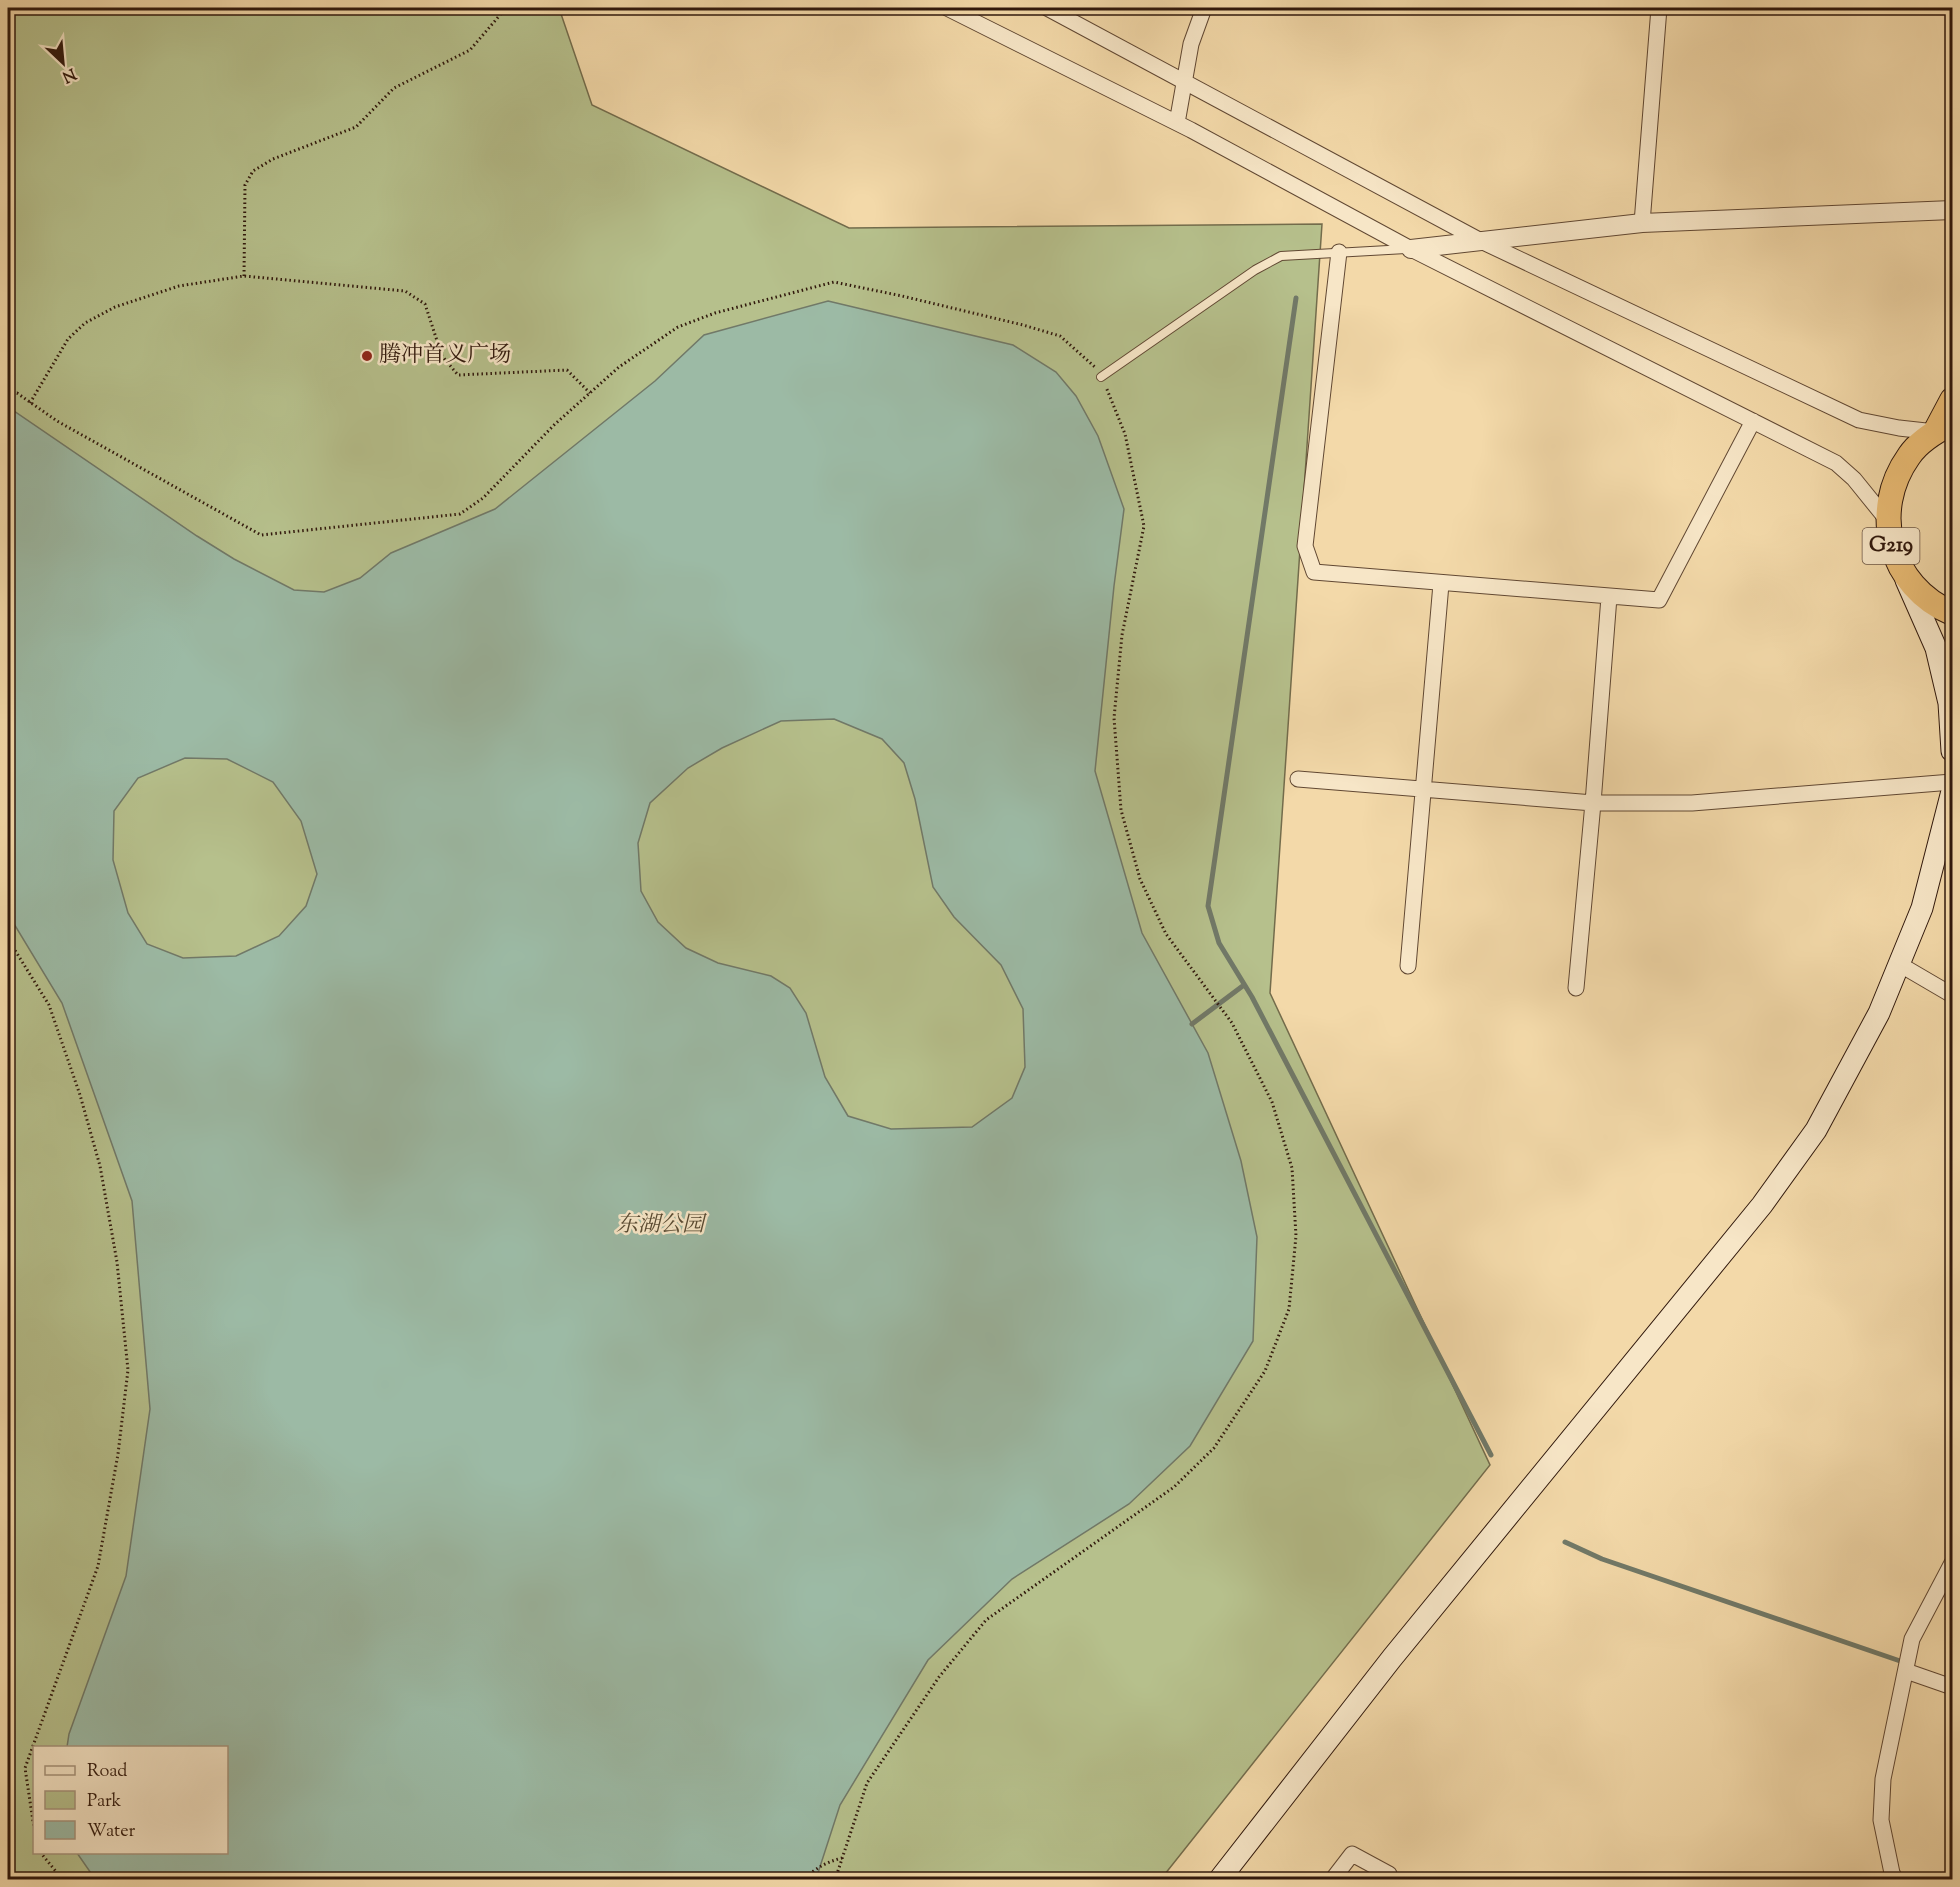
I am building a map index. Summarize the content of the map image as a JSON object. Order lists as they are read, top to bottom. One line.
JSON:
{"streets":{"highway":["G219"]},"parks":["东湖公园"],"places":["腾冲首义广场"],"legend":["Road","Park","Water"],"north":"bottom right"}
